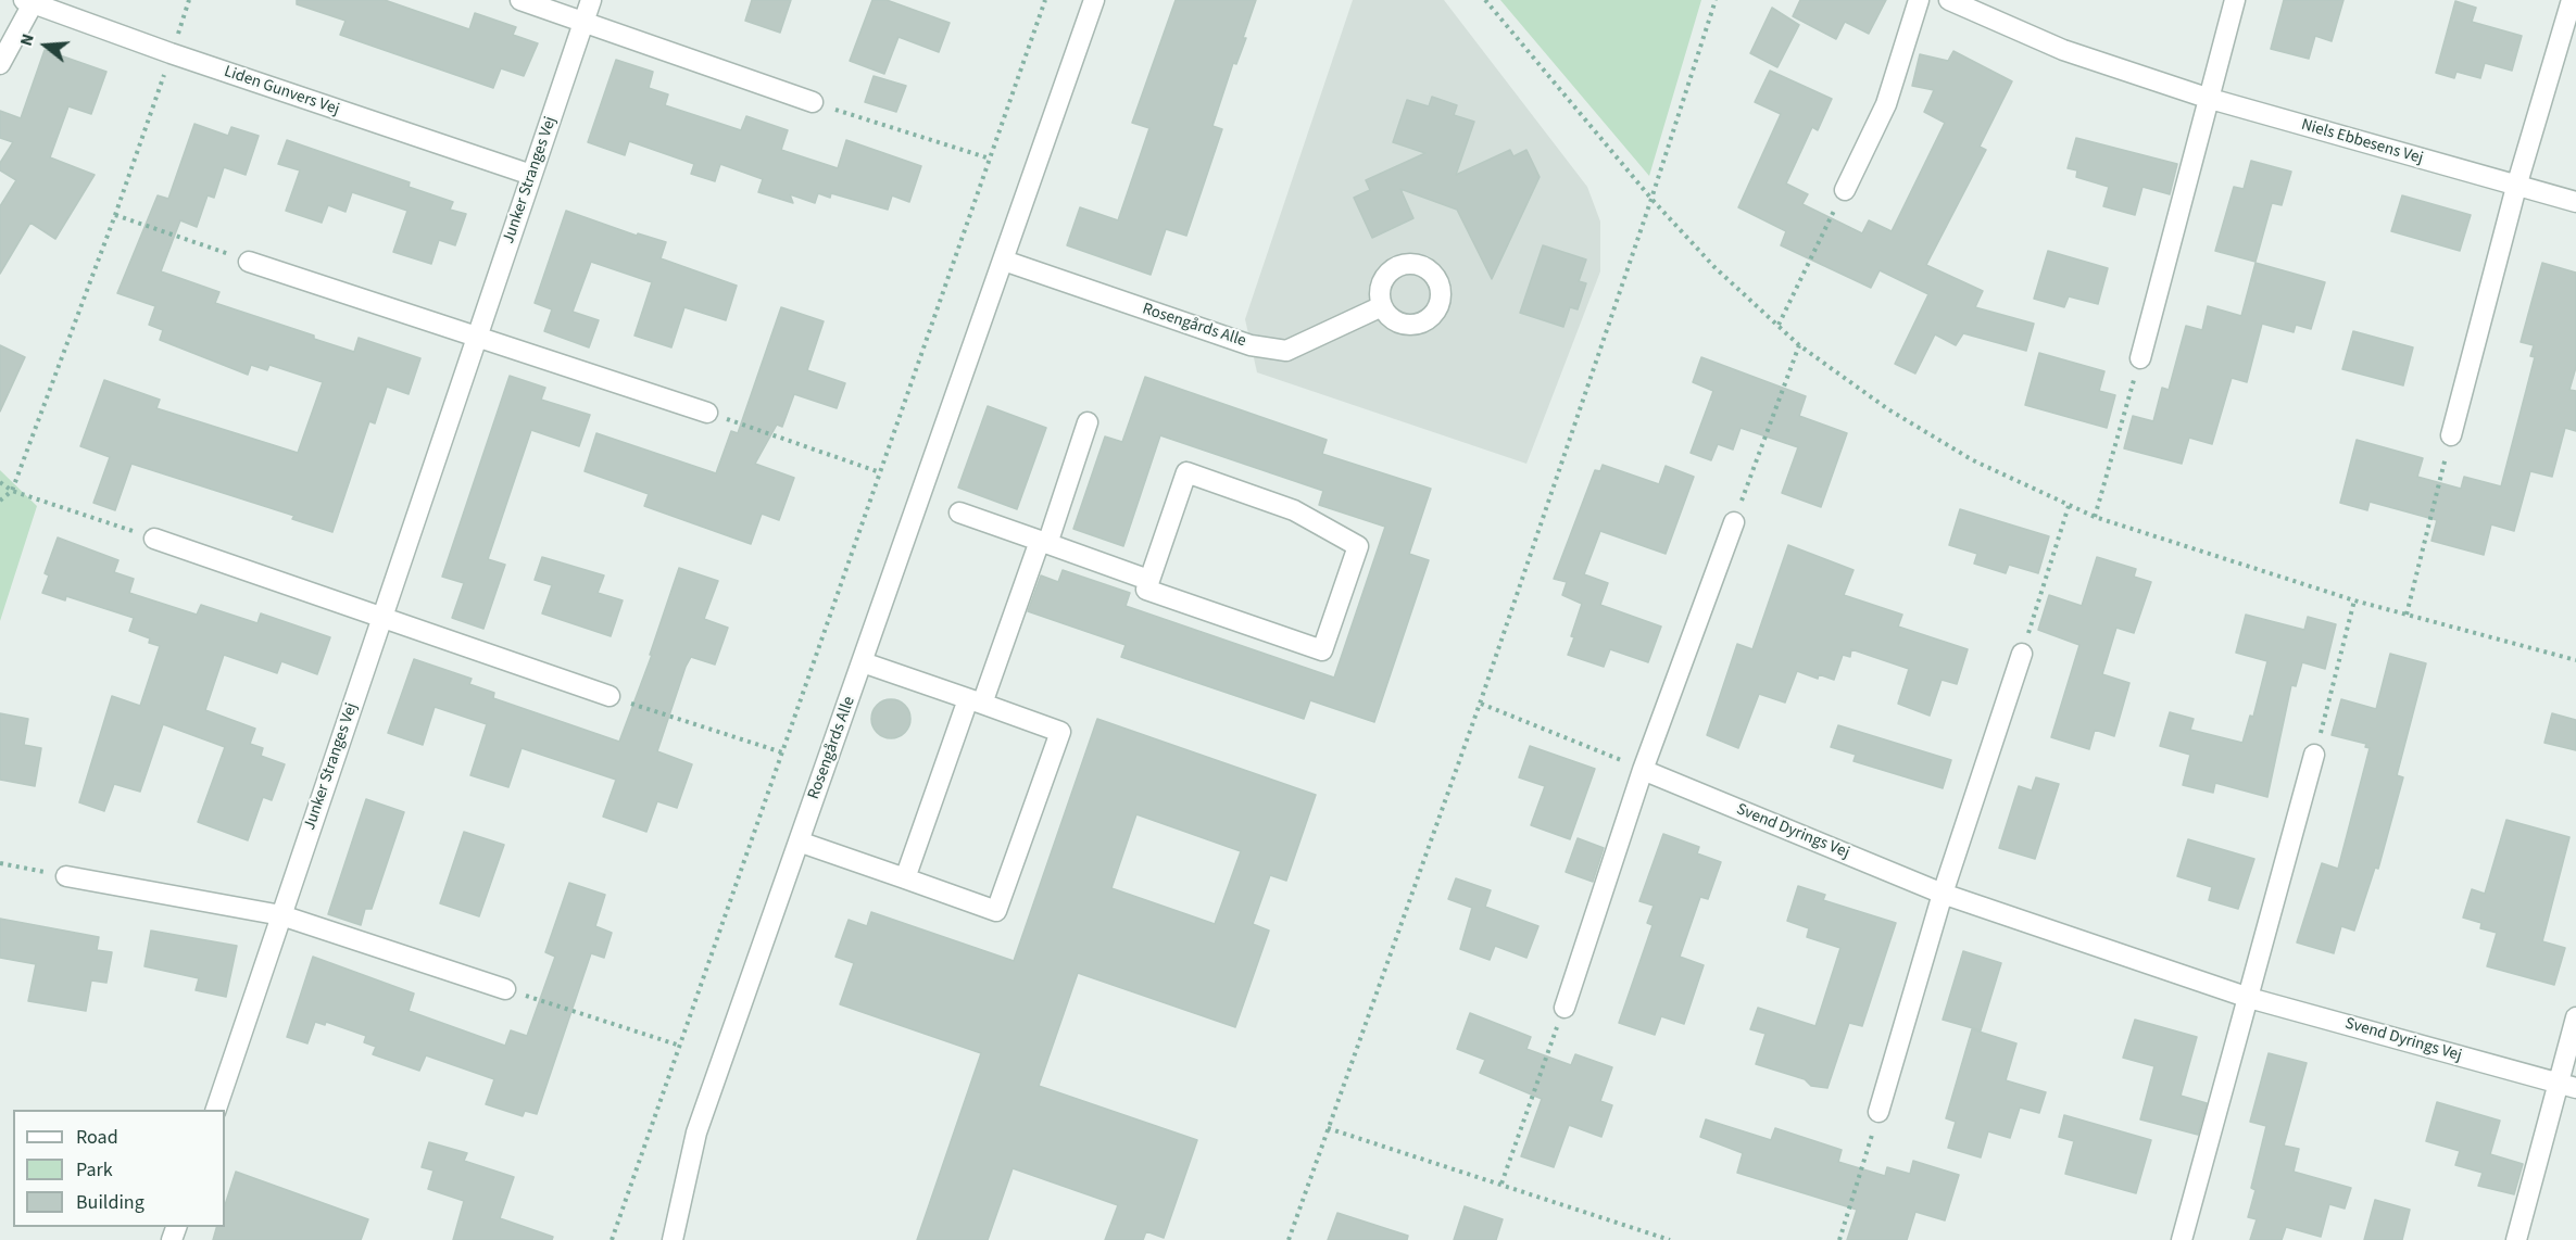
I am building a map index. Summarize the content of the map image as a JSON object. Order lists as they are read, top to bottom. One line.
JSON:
{"streets":{"street":["Liden Gunvers Vej","Niels Ebbesens Vej","Junker Stranges Vej","Rosengårds Alle","Svend Dyrings Vej"]},"crossings":[["Liden Gunvers Vej","Junker Stranges Vej"]],"legend":["Road","Park","Building"],"north":"left"}
